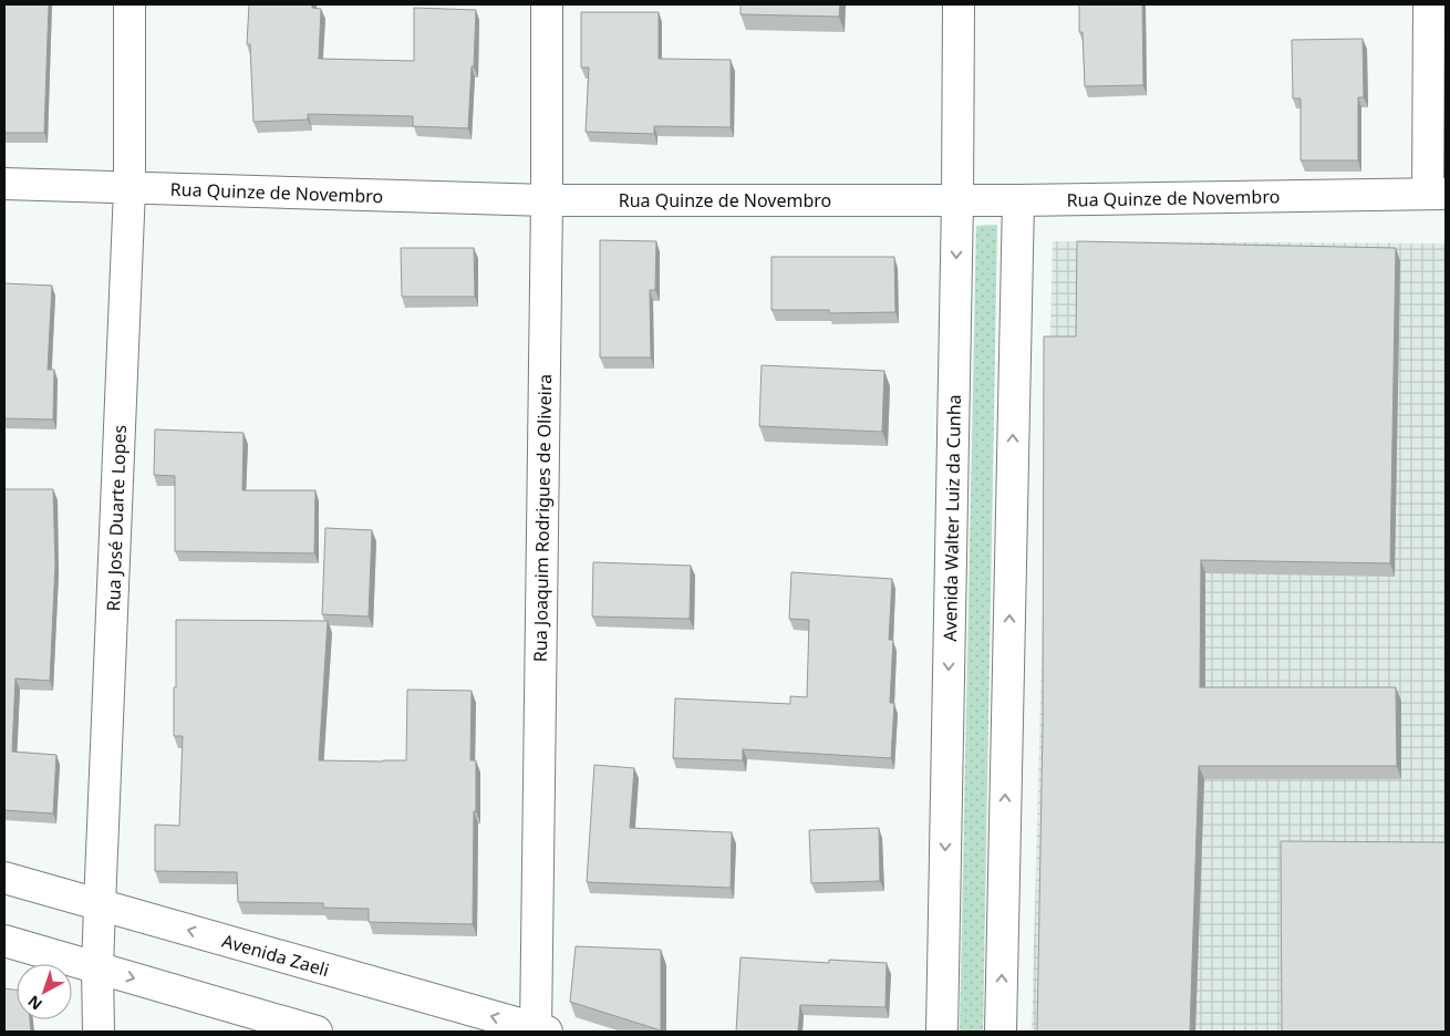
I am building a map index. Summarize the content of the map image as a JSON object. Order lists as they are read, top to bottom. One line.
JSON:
{"streets":{"street":["Rua Quinze de Novembro","Rua José Duarte Lopes","Rua Joaquim Rodrigues de Oliveira","Avenida Walter Luiz da Cunha","Avenida Zaeli"]},"crossings":[["Rua Quinze de Novembro","Rua José Duarte Lopes"],["Rua Quinze de Novembro","Rua Joaquim Rodrigues de Oliveira"],["Rua Quinze de Novembro","Avenida Walter Luiz da Cunha"],["Rua José Duarte Lopes","Avenida Zaeli"],["Rua Joaquim Rodrigues de Oliveira","Avenida Zaeli"]],"north":"bottom left"}
